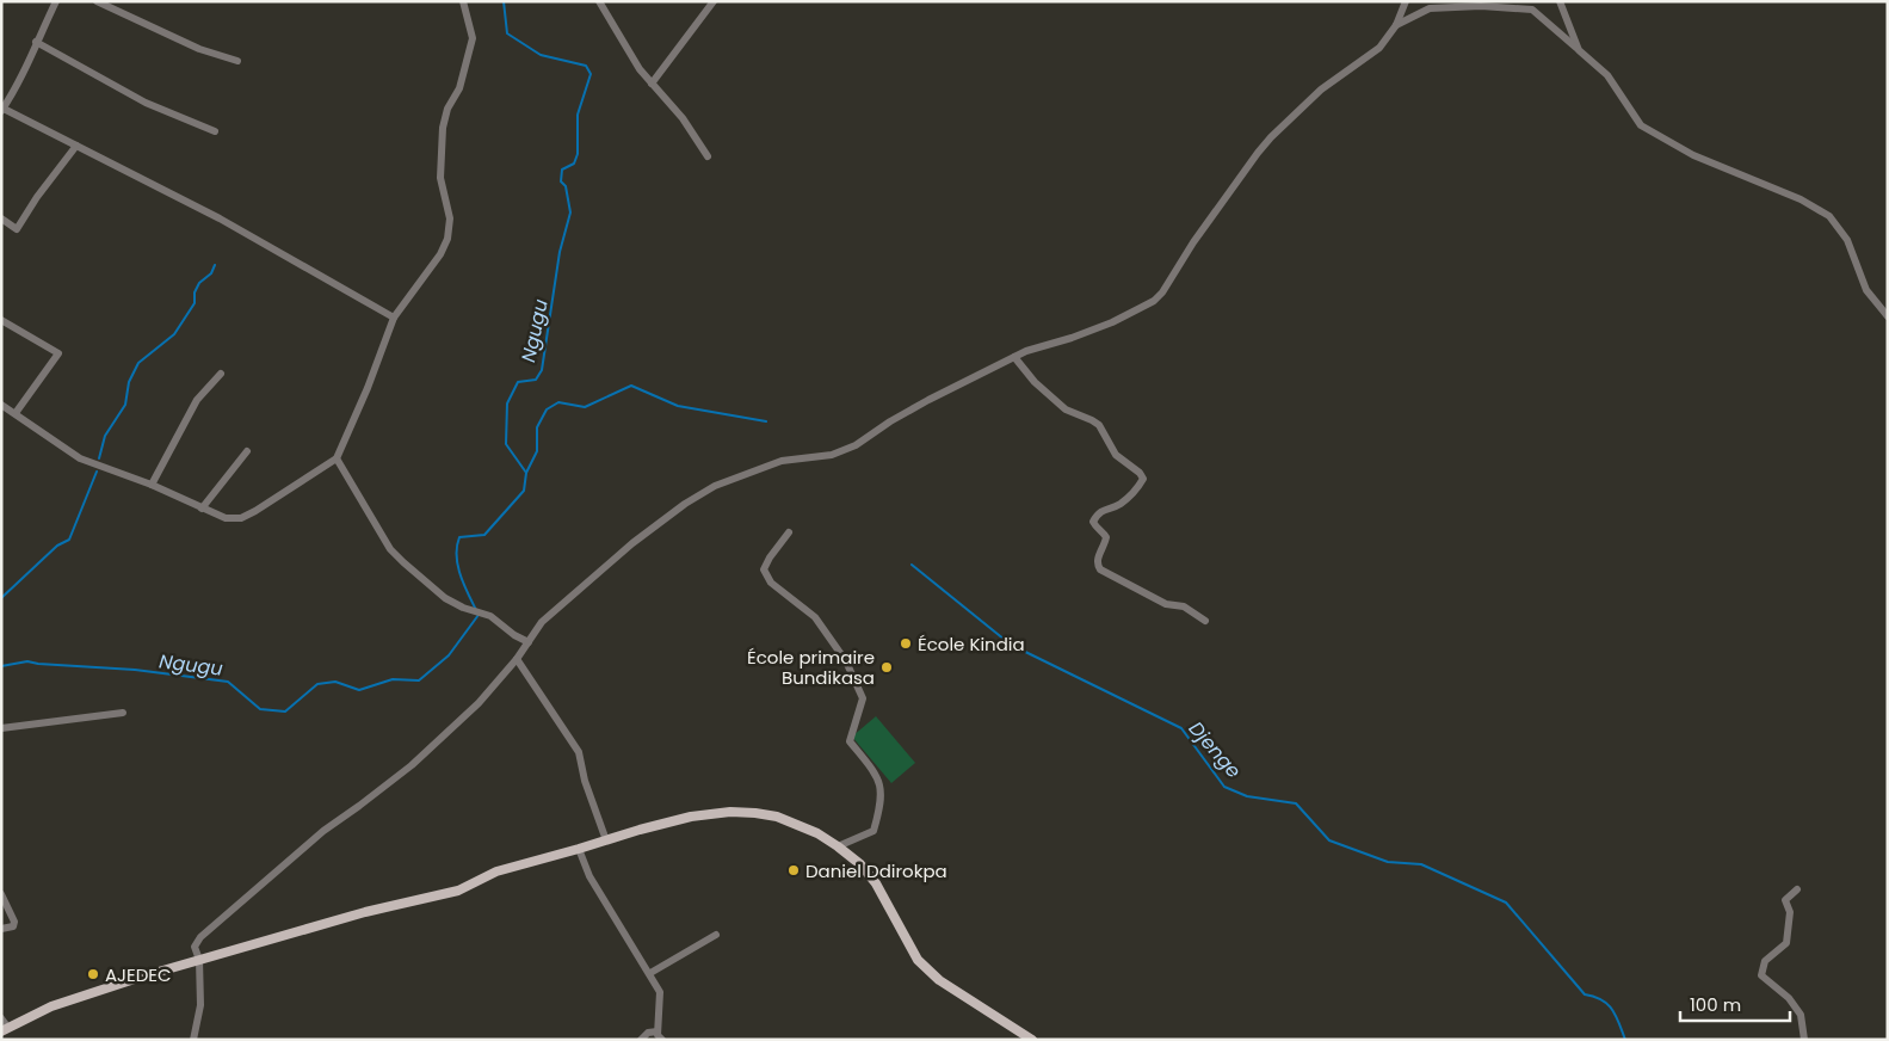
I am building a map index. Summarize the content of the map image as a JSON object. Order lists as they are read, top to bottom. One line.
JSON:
{"water":["Ngugu","Djenge"],"places":["École Kindia","École primaire Bundikasa","Daniel Ddirokpa","AJEDEC"],"scale_bar":"100 m"}
